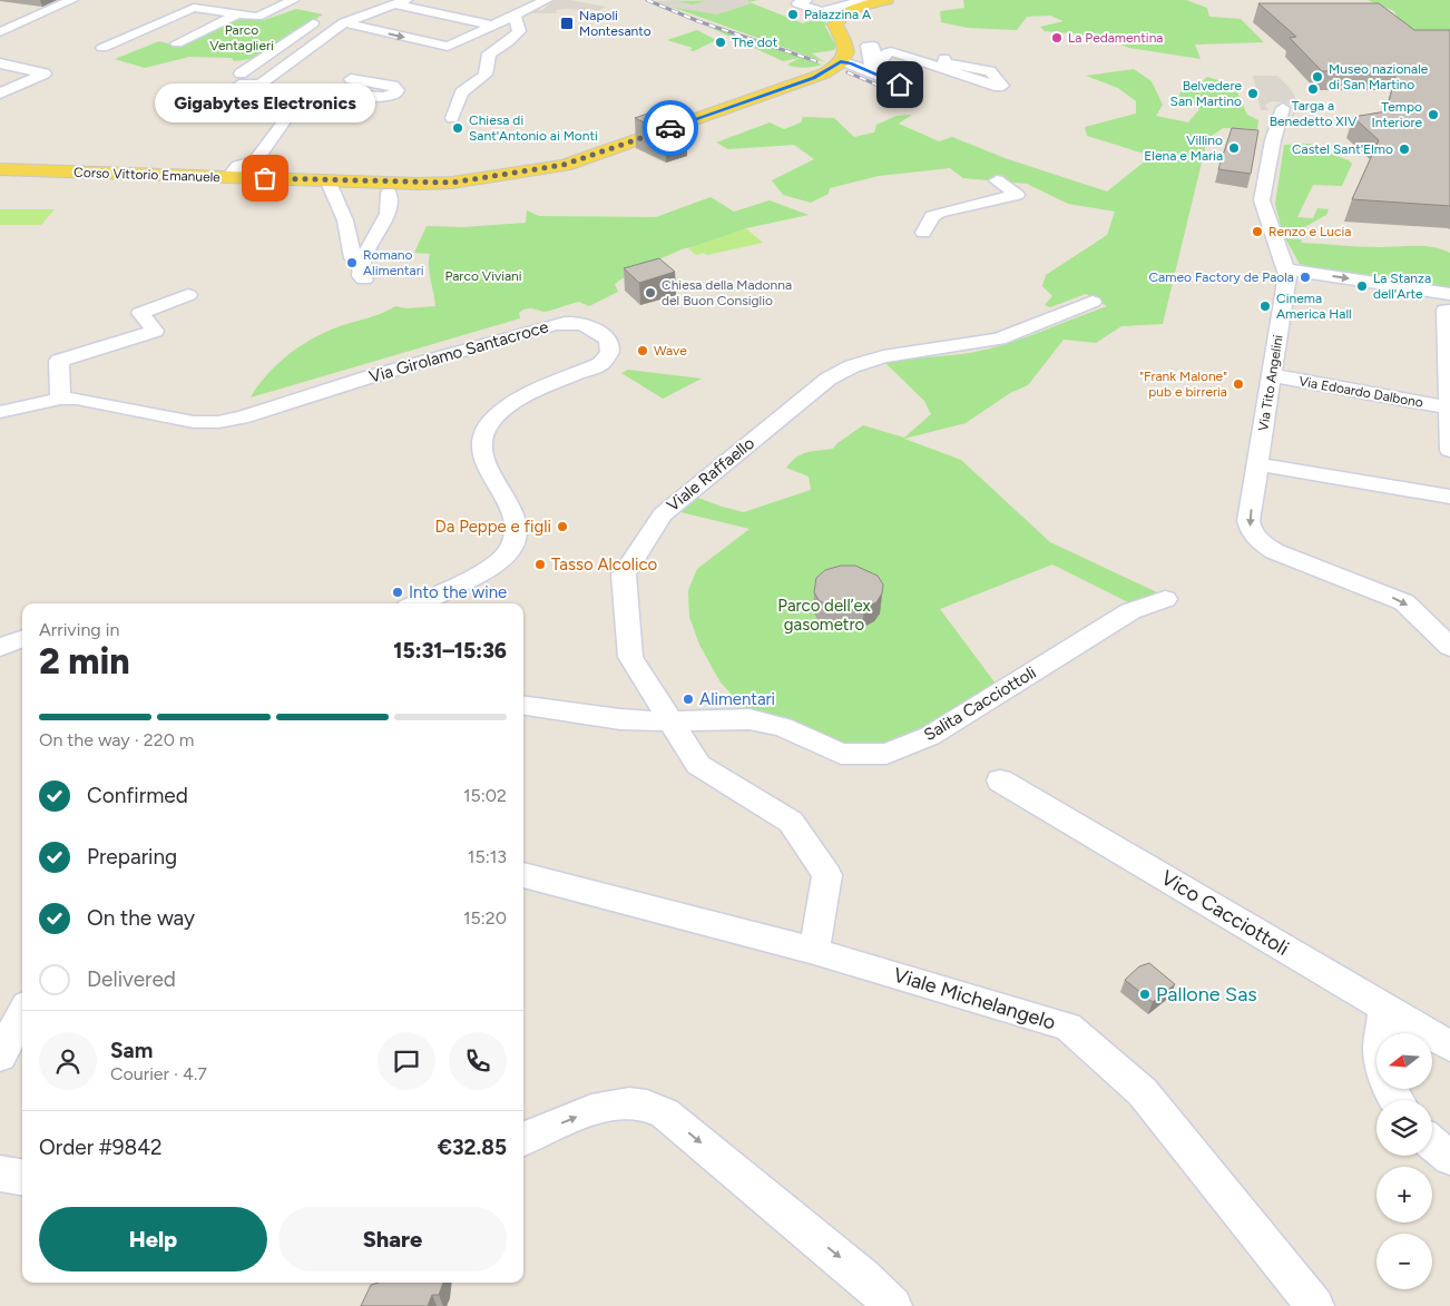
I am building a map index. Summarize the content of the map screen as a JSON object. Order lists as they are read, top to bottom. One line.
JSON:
{"streets":{"main road":["Corso Vittorio Emanuele"],"street":["Via Girolamo Santacroce","Via Tito Angelini","Via Edoardo Dalbono","Viale Raffaello","Salita Cacciottoli","Vico Cacciottoli","Viale Michelangelo"]},"crossings":[["Via Tito Angelini","Via Edoardo Dalbono"],["Viale Raffaello","Salita Cacciottoli"],["Viale Raffaello","Viale Michelangelo"]],"one_way":["Via Tito Angelini"],"parks":["Parco Ventaglieri","Parco Viviani","Parco dell’ex gasometro"],"places":{"other":["Palazzina A","La Pedamentina","The dot","Museo nazionale di San Martino","Targa a Benedetto XIV","Belvedere San Martino","Tempo Interiore","Chiesa di Sant'Antonio ai Monti","Villino Elena e Maria","Castel Sant'Elmo","Gigabytes Electronics","Renzo e Lucia","Romano Alimentari","Cameo Factory de Paola","La Stanza dell'Arte","Chiesa della Madonna del Buon Consiglio","Cinema America Hall","Wave","\"Frank Malone\" pub e birreria","Da Peppe e figli","Tasso Alcolico","Into the wine","Alimentari","Pallone Sas"],"transit":["Napoli Montesanto"]},"north":"left","page":{"bubble":"Gigabytes Electronics","heading":["2 min","Arriving in","15:31–15:36"],"panel":["Sam","Courier · 4.7","Order #9842","€32.85"],"bar":"On the way · 220 m","list":[["Confirmed","15:02"],["Preparing","15:13"],["On the way","15:20"],"Delivered"],"map_buttons":["+","−"],"buttons":["Help","Share"]}}
